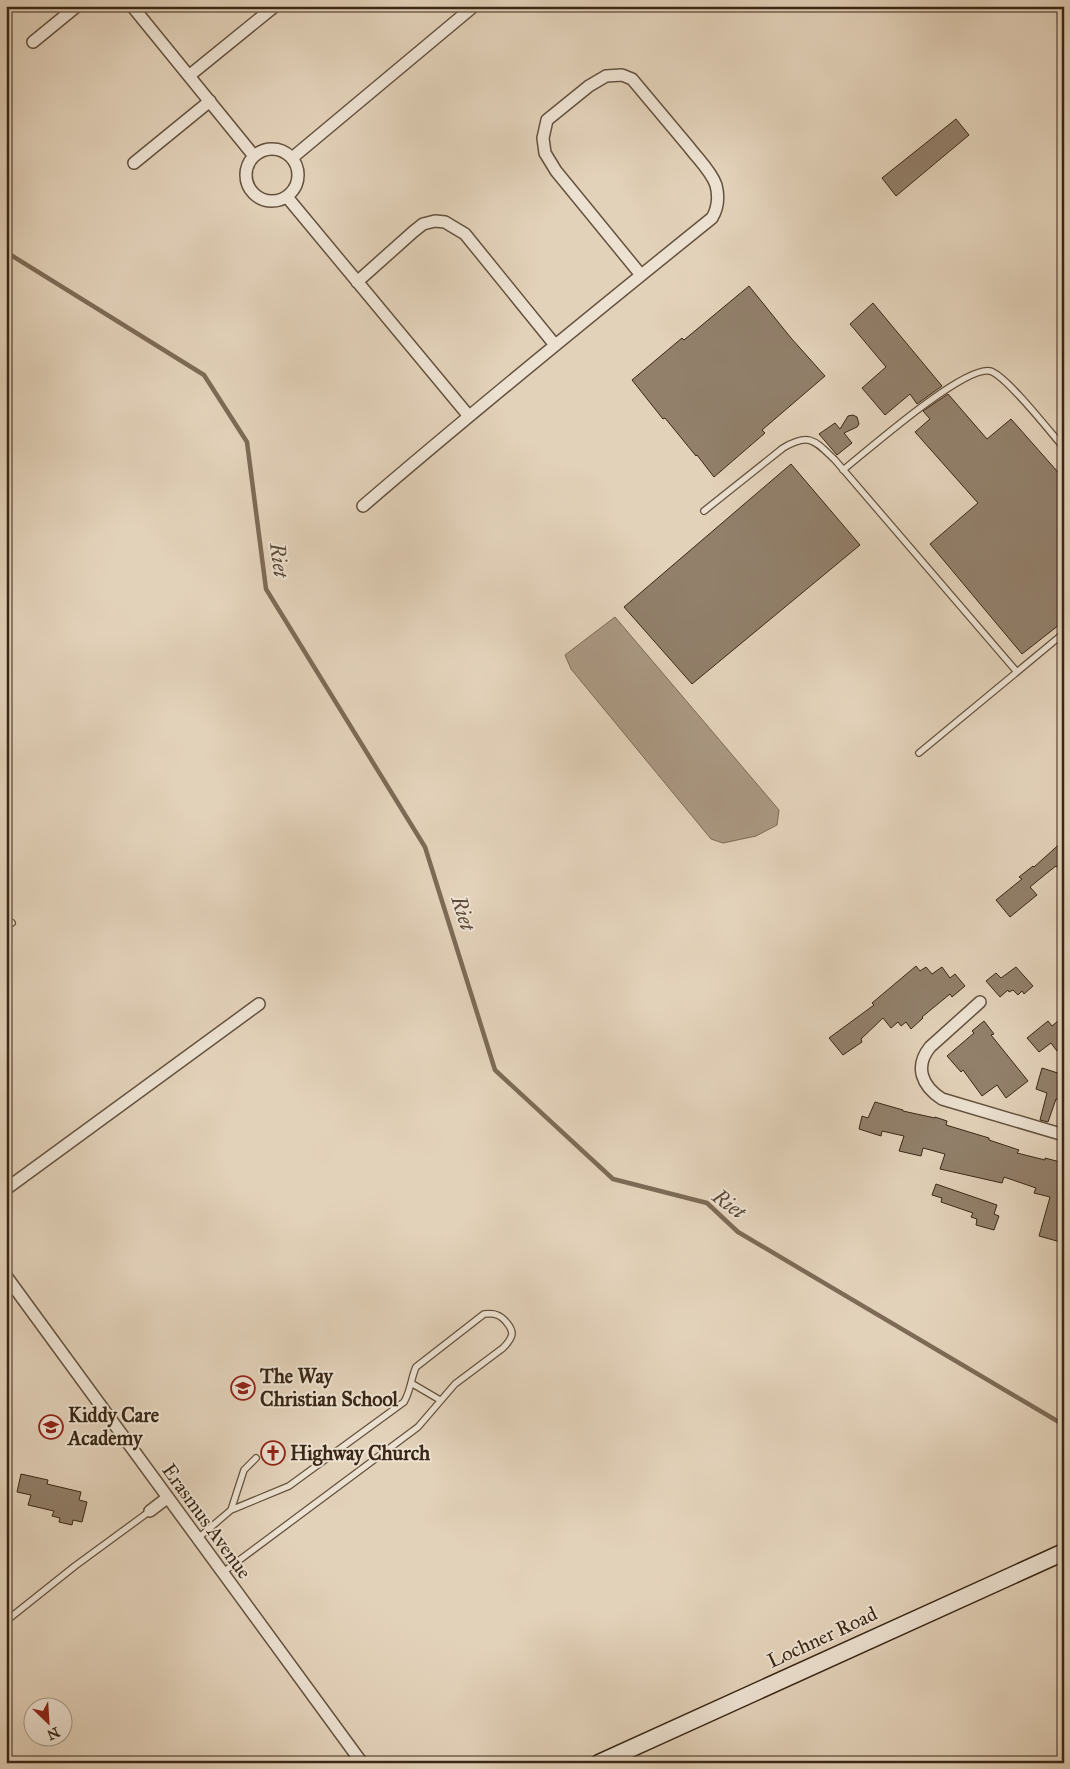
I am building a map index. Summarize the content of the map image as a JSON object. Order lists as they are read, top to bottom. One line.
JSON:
{"streets":{"street":["Erasmus Avenue","Lochner Road"]},"water":["Riet"],"places":{"school or university":["The Way Christian School","Kiddy Care Academy"],"church":["Highway Church"]},"north":"bottom right"}
